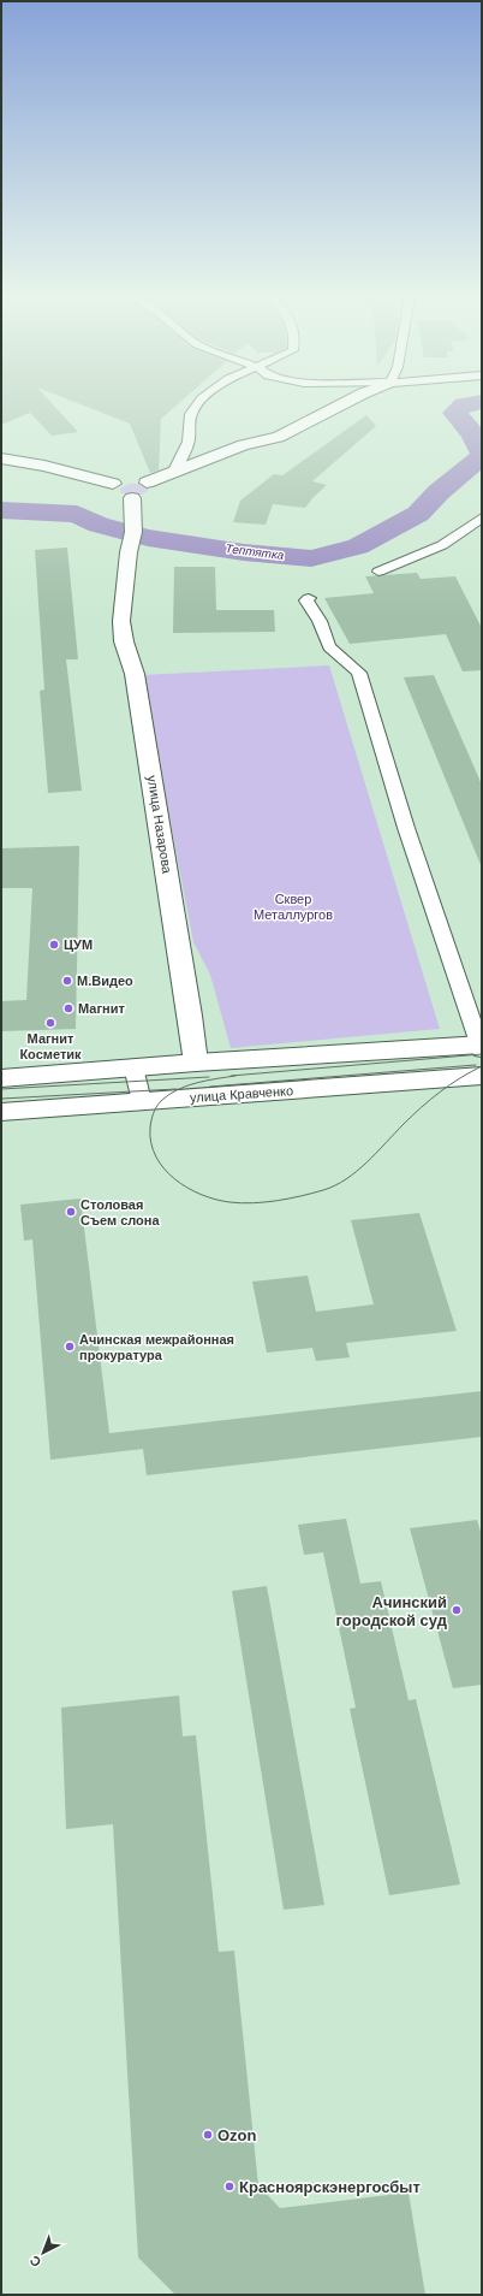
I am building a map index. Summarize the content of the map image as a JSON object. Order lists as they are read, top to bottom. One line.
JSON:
{"streets":{"main road":["улица Назарова","улица Кравченко"]},"crossings":[["улица Назарова","улица Кравченко"]],"water":["Тептятка"],"parks":["Сквер Металлургов"],"places":["ЦУМ","М.Видео","Магнит","Магнит Косметик","Столовая Съем слона","Ачинская межрайонная прокуратура","Ачинский городской суд","Ozon","Красноярскэнергосбыт"],"north":"bottom left"}
